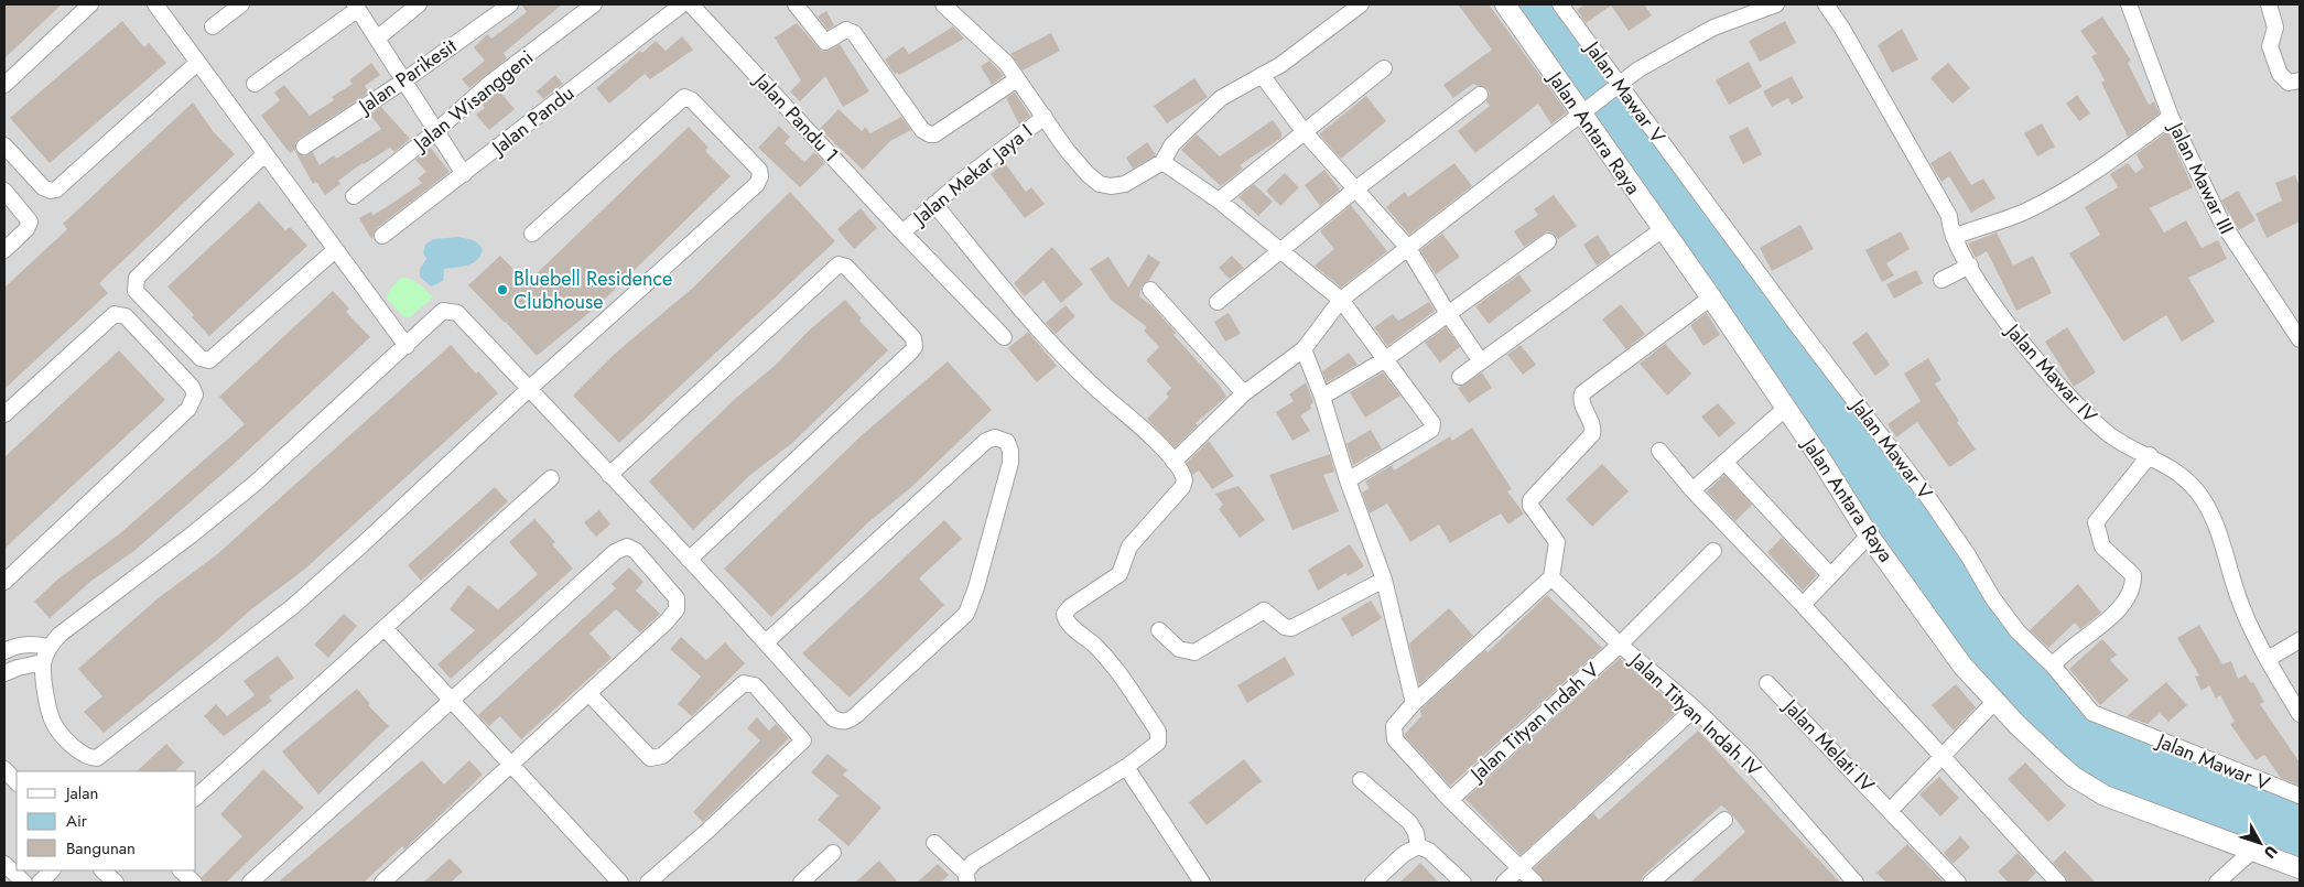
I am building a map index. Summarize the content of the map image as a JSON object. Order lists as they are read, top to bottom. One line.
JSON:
{"streets":{"street":["Jalan Parikesit","Jalan Mawar V","Jalan Wisanggeni","Jalan Pandu 1","Jalan Pandu","Jalan Antara Raya","Jalan Mekar Jaya I","Jalan Mawar III","Jalan Mawar IV","Jalan Tityan Indah IV","Jalan Tityan Indah V","Jalan Melati IV"]},"crossings":[["Jalan Pandu 1","Jalan Mekar Jaya I"],["Jalan Tityan Indah IV","Jalan Tityan Indah V"]],"places":["Bluebell Residence Clubhouse"],"legend":["Jalan","Air","Bangunan"],"north":"bottom right"}
